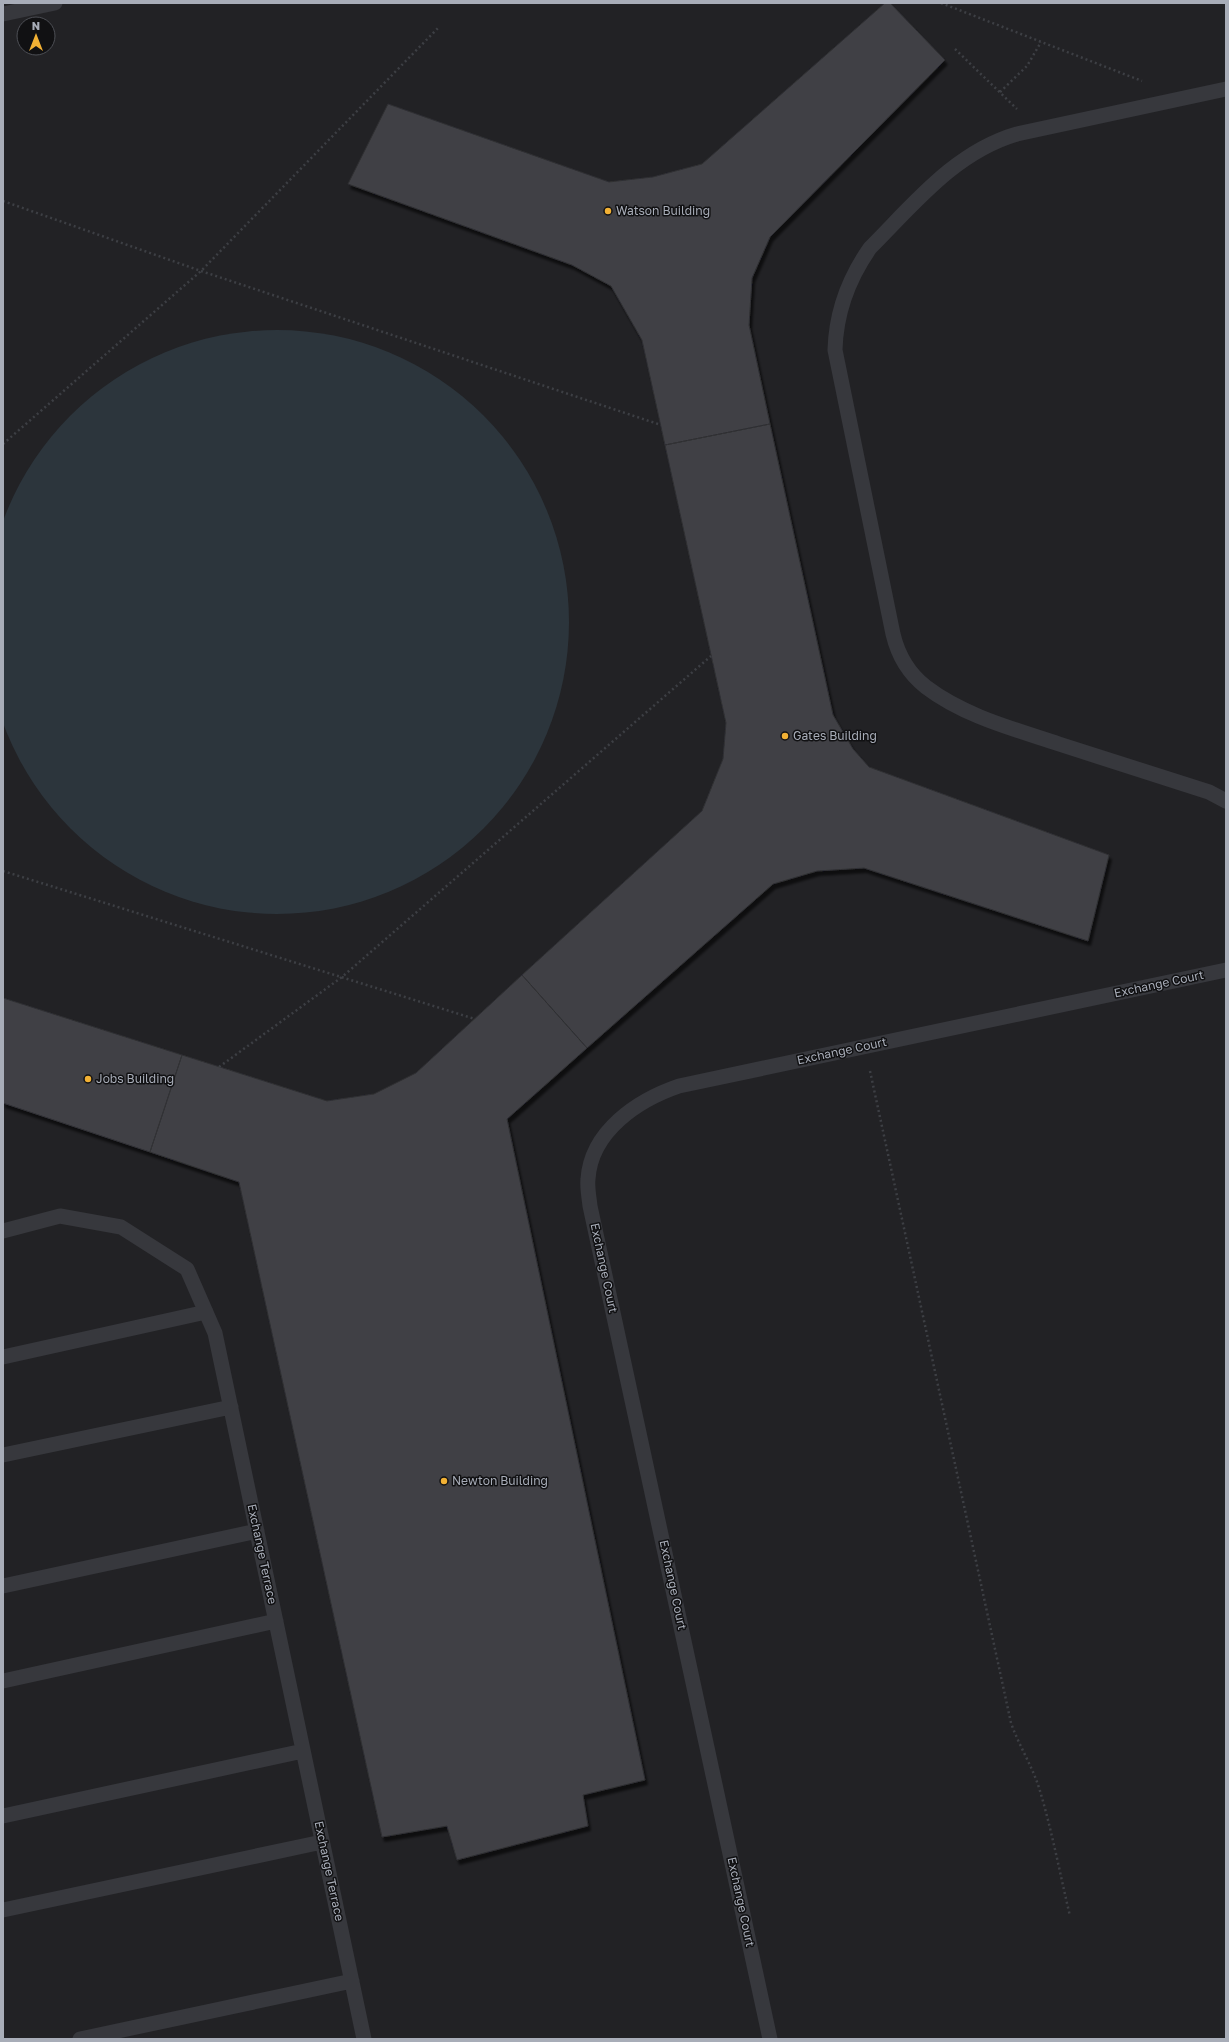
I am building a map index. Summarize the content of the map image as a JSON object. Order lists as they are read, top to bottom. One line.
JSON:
{"streets":{"lane":["Exchange Court","Exchange Terrace"]},"places":["Watson Building","Gates Building","Jobs Building","Newton Building"],"north":"top"}
